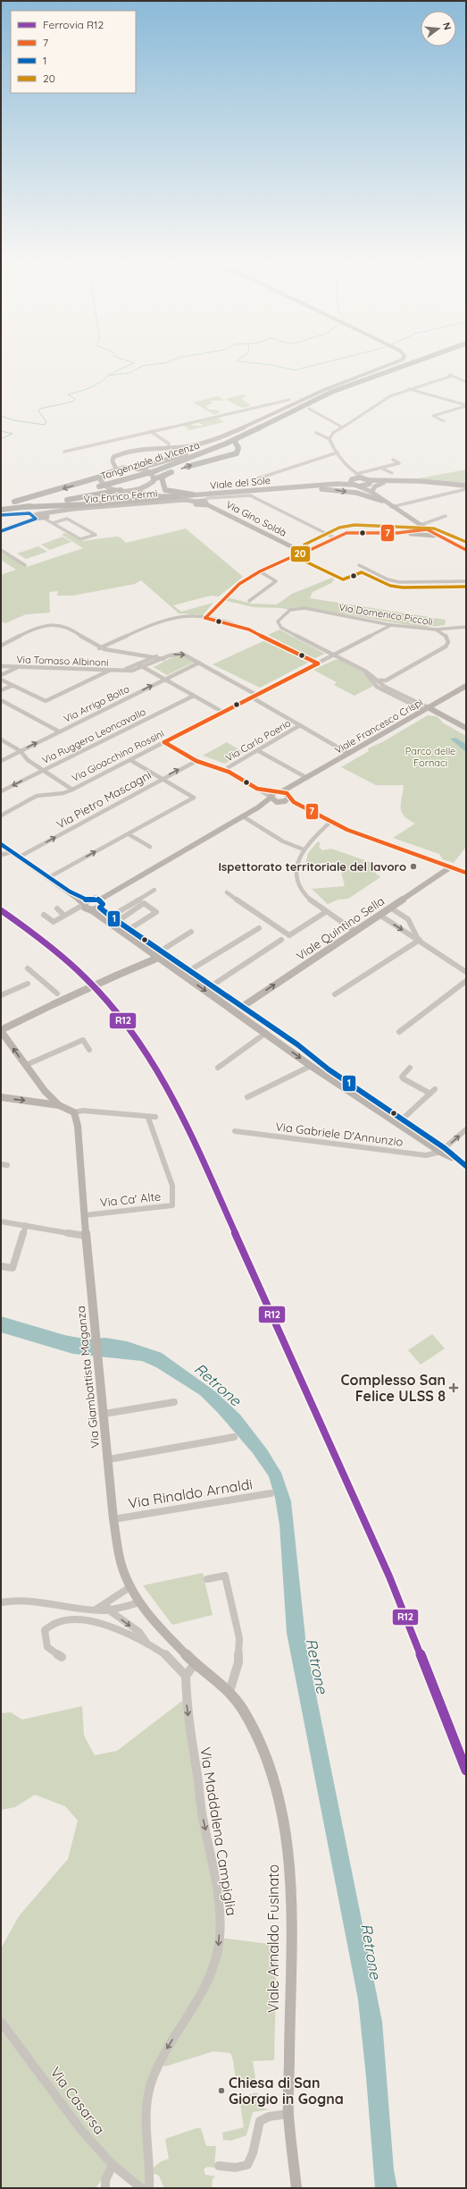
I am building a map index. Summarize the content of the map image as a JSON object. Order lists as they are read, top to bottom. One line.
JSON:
{"streets":{"highway":["Tangenziale di Vicenza"],"main road":["Viale del Sole"],"street":["Via Enrico Fermi","Via Gino Soldà","Via Domenico Piccoli","Via Tomaso Albinoni","Via Arrigo Boito","Viale Francesco Crispi","Via Ruggero Leoncavallo","Via Carlo Poerio","Via Gioacchino Rossini","Via Pietro Mascagni","Viale Quintino Sella","Via Gabriele D'Annunzio","Via Ca' Alte","Via Giambattista Maganza","Via Rinaldo Arnaldi","Via Maddalena Campiglia","Viale Arnaldo Fusinato","Via Casarsa"]},"crossings":[["Via Enrico Fermi","Via Gino Soldà"],["Via Domenico Piccoli","Via Gioacchino Rossini"],["Via Tomaso Albinoni","Via Arrigo Boito"],["Via Tomaso Albinoni","Via Gioacchino Rossini"],["Via Ca' Alte","Via Giambattista Maganza"],["Via Giambattista Maganza","Via Rinaldo Arnaldi"],["Via Giambattista Maganza","Viale Arnaldo Fusinato"]],"one_way":["Via Arrigo Boito","Via Maddalena Campiglia"],"water":["Retrone"],"parks":["Parco delle Fornaci"],"places":{"other":["Ispettorato territoriale del lavoro","Chiesa di San Giorgio in Gogna"],"health":["Complesso San Felice ULSS 8"]},"lines":["transit line 1","transit line 20","transit line 7","rail line R12"],"legend":["Ferrovia R12","7","1","20"],"north":"right"}
